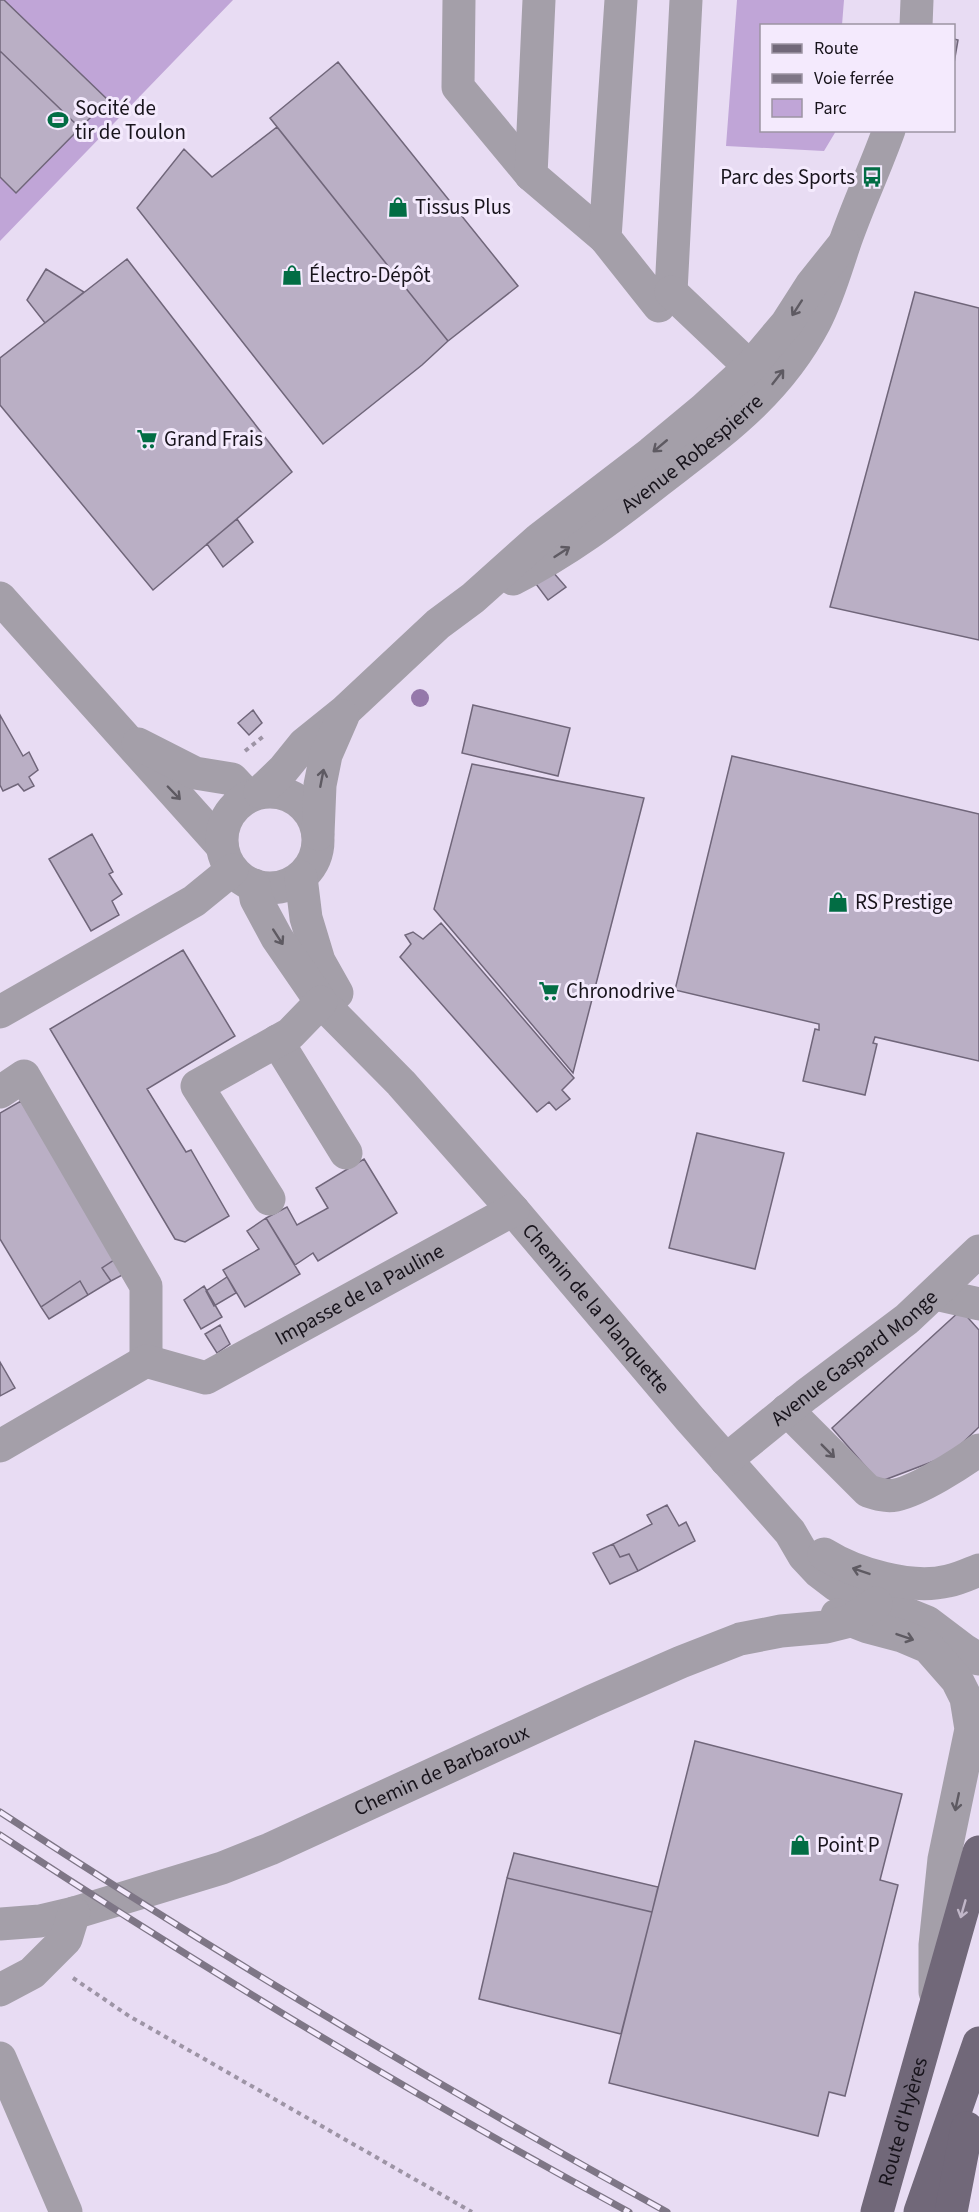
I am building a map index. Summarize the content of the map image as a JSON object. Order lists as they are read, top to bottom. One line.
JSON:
{"streets":{"main road":["Route d'Hyères"],"street":["Avenue Robespierre","Impasse de la Pauline","Chemin de la Planquette","Avenue Gaspard Monge","Chemin de Barbaroux"]},"crossings":[["Avenue Robespierre","Chemin de la Planquette"],["Impasse de la Pauline","Chemin de la Planquette"],["Chemin de la Planquette","Avenue Gaspard Monge"],["Chemin de la Planquette","Chemin de Barbaroux"]],"places":{"sports":["Socité de tir de Toulon"],"bus stop":["Parc des Sports"],"shop":["Tissus Plus","Électro-Dépôt","RS Prestige","Point P"],"supermarket":["Grand Frais","Chronodrive"]},"legend":["Route","Voie ferrée","Parc"]}
